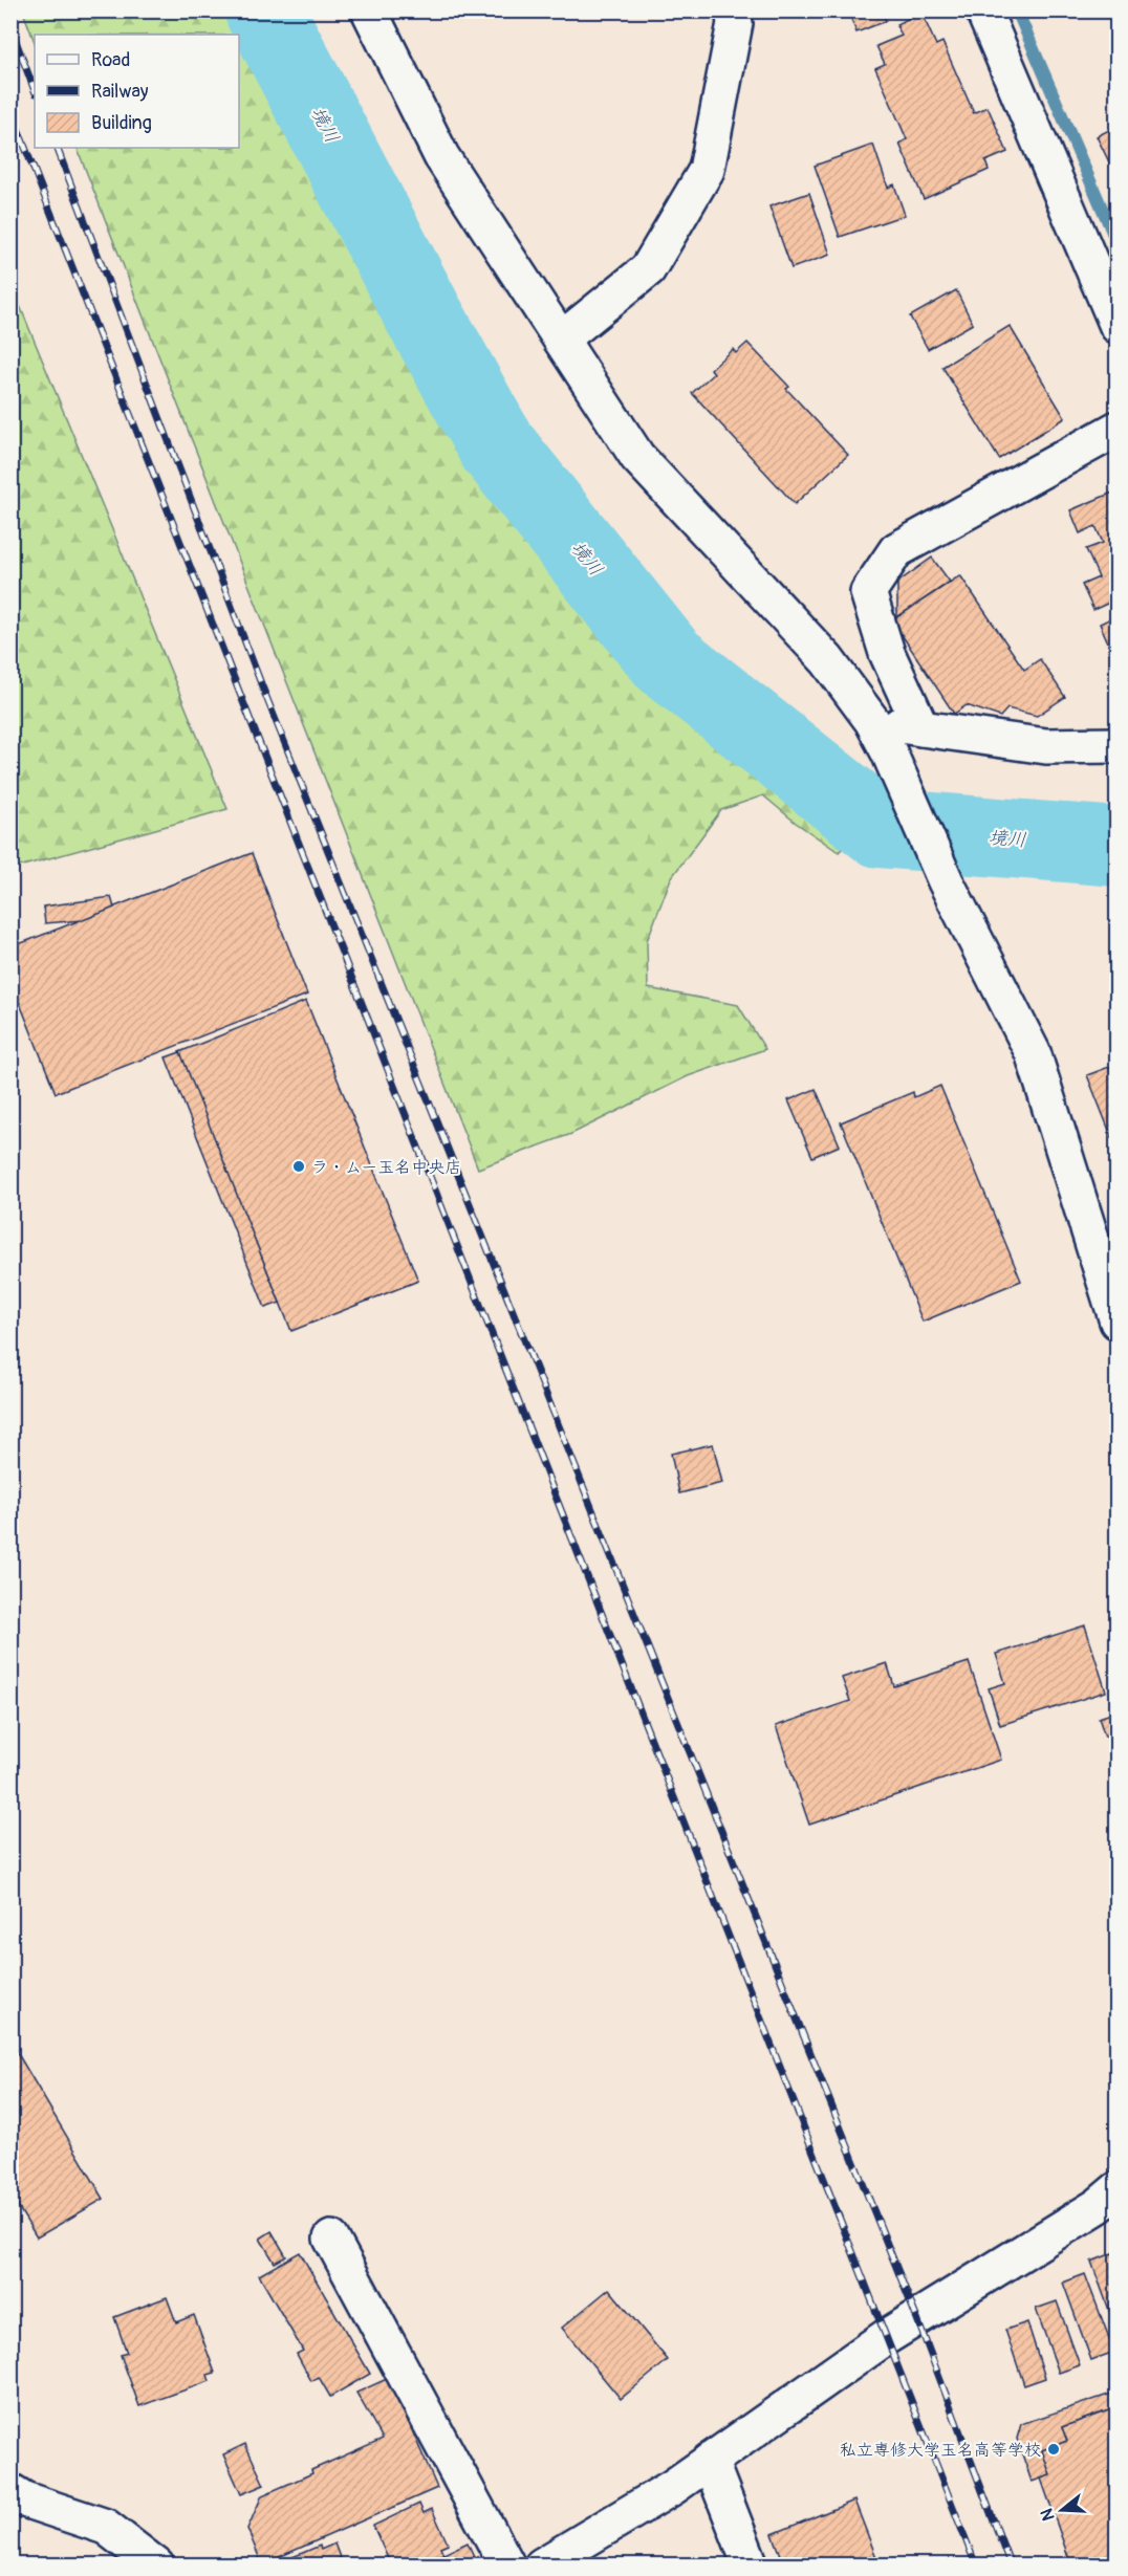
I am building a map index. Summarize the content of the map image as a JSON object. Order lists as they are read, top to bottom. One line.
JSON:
{"water":["境川"],"places":["ラ・ムー玉名中央店","私立専修大学玉名高等学校"],"legend":["Road","Railway","Building"],"north":"left"}
